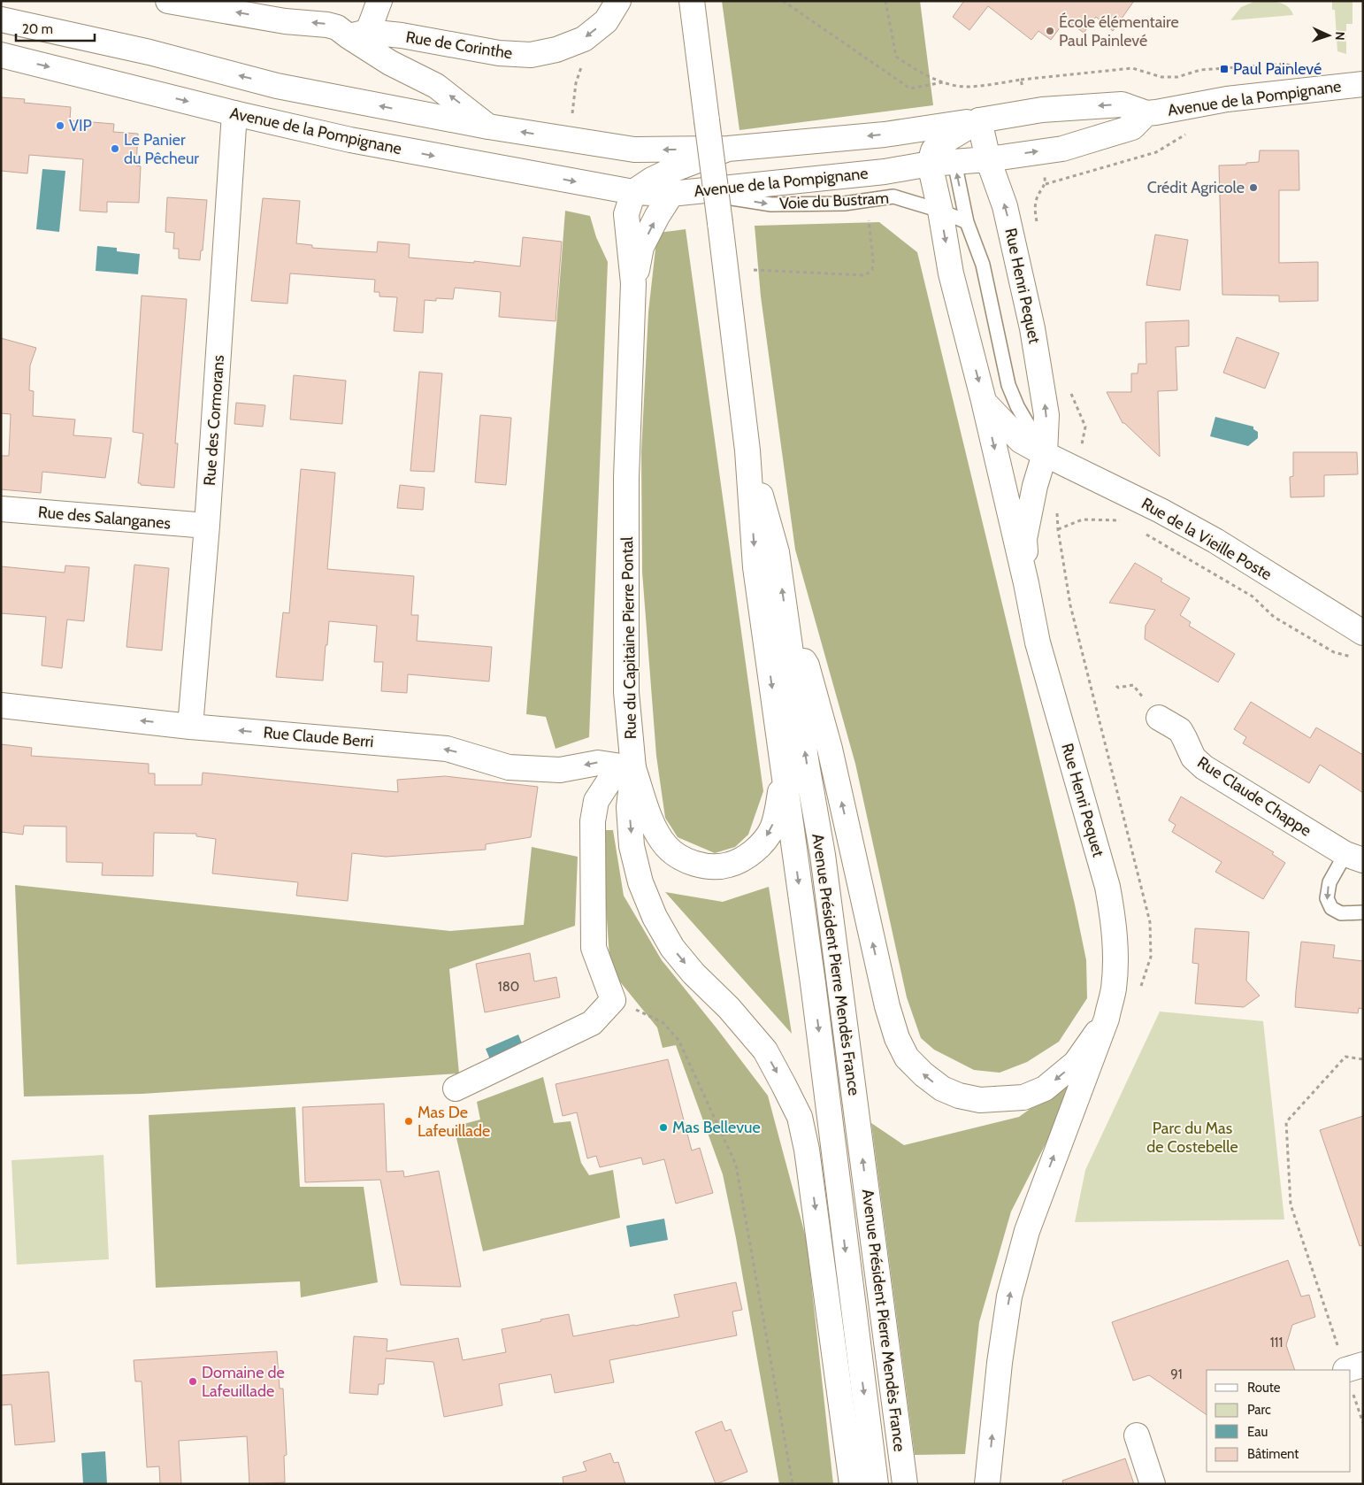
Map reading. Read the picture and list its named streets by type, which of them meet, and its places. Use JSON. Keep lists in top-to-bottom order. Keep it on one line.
{"streets":{"main road":["Rue de Corinthe","Avenue de la Pompignane","Rue Henri Pequet","Rue des Cormorans","Rue des Salanganes","Rue de la Vieille Poste","Rue du Capitaine Pierre Pontal","Rue Claude Berri","Rue Claude Chappe","Avenue Président Pierre Mendès France"],"lane":["Voie du Bustram"]},"crossings":[["Rue de Corinthe","Avenue de la Pompignane"],["Avenue de la Pompignane","Voie du Bustram"],["Avenue de la Pompignane","Rue Henri Pequet"],["Avenue de la Pompignane","Rue des Cormorans"],["Avenue de la Pompignane","Rue du Capitaine Pierre Pontal"],["Voie du Bustram","Rue Henri Pequet"],["Voie du Bustram","Rue du Capitaine Pierre Pontal"],["Rue Henri Pequet","Rue de la Vieille Poste"],["Rue des Cormorans","Rue des Salanganes"],["Rue des Cormorans","Rue Claude Berri"],["Rue du Capitaine Pierre Pontal","Rue Claude Berri"]],"one_way":["Rue de Corinthe","Voie du Bustram","Rue Claude Berri"],"parks":["Parc du Mas de Costebelle"],"places":{"other":["École élémentaire Paul Painlevé","VIP","Le Panier du Pêcheur","Crédit Agricole","Mas De Lafeuillade","Mas Bellevue","Domaine de Lafeuillade"],"transit":["Paul Painlevé"]},"house_numbers":["180","111","91"],"legend":["Route","Parc","Eau","Bâtiment"],"scale_bar":"20 m","north":"right"}
